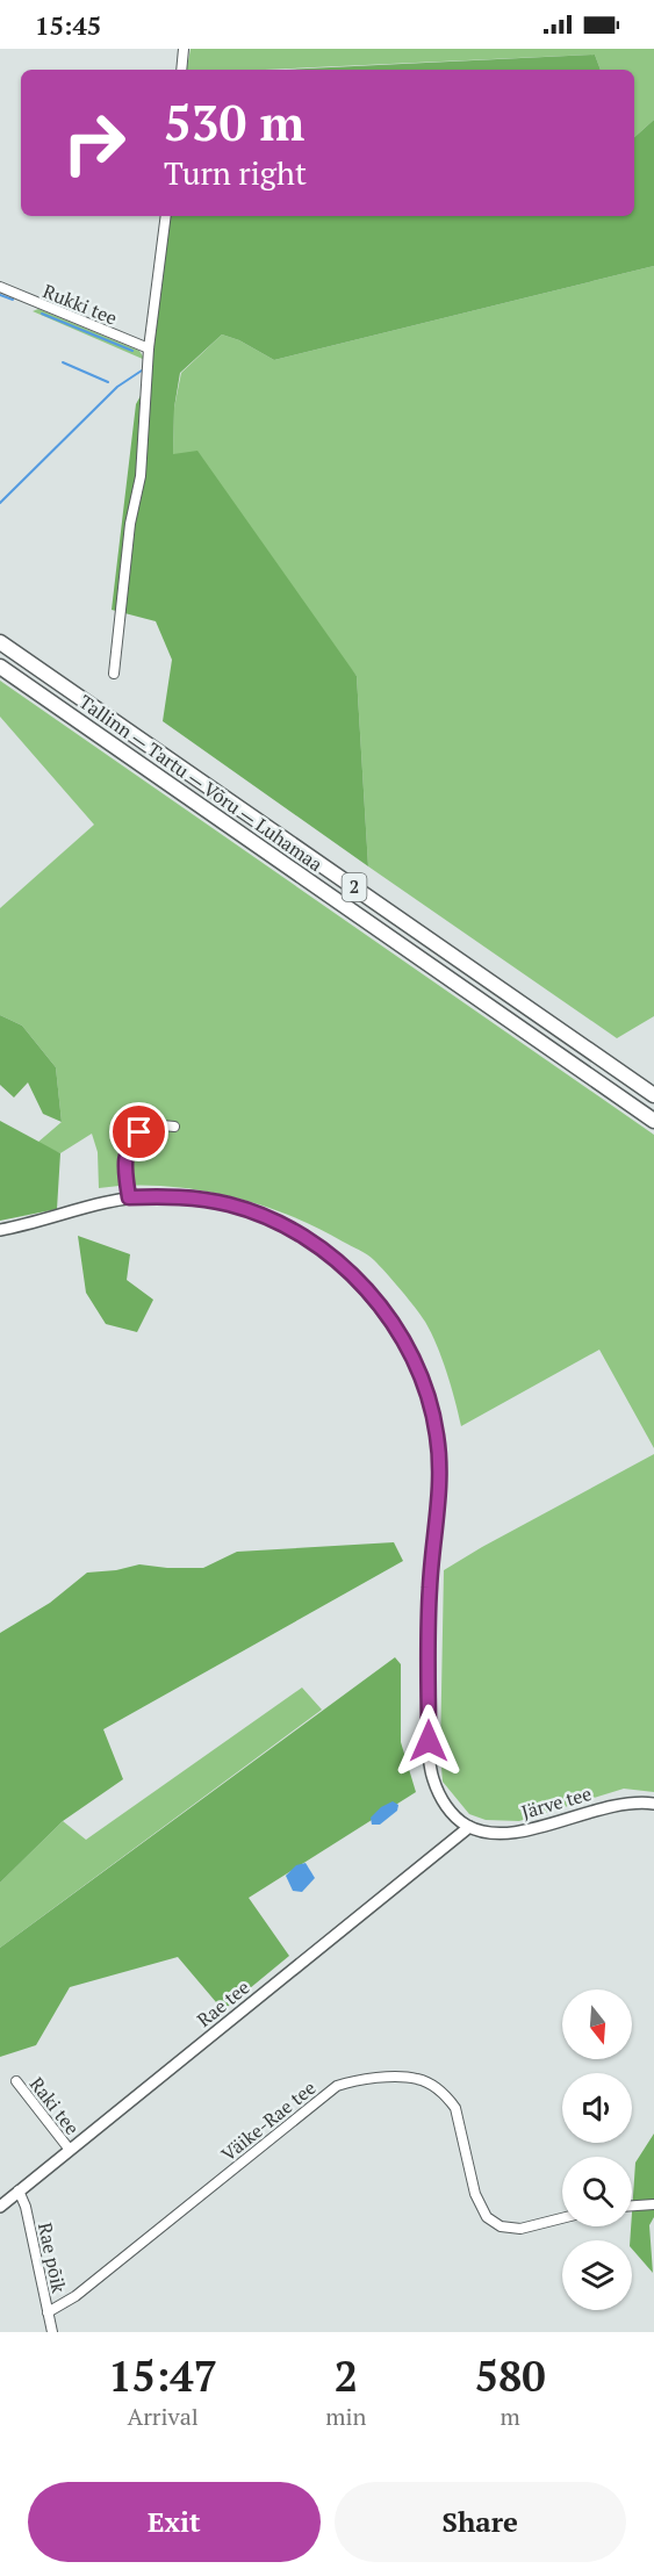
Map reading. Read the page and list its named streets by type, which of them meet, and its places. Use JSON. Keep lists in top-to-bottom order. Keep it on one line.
{"streets":{"highway":["Tallinn — Tartu — Võru — Luhamaa","2"],"street":["Rukki tee","Järve tee","Rae tee","Raki tee","Väike-Rae tee","Rae põik"]},"crossings":[["Järve tee","Rae tee"],["Rae tee","Raki tee"],["Rae tee","Rae põik"],["Väike-Rae tee","Rae põik"]],"north":"bottom","page":{"status":"15:45","turn":["530 m","Turn right"],"eta":["15:47","Arrival","2","min","580","m"],"buttons":["Exit","Share"]}}
